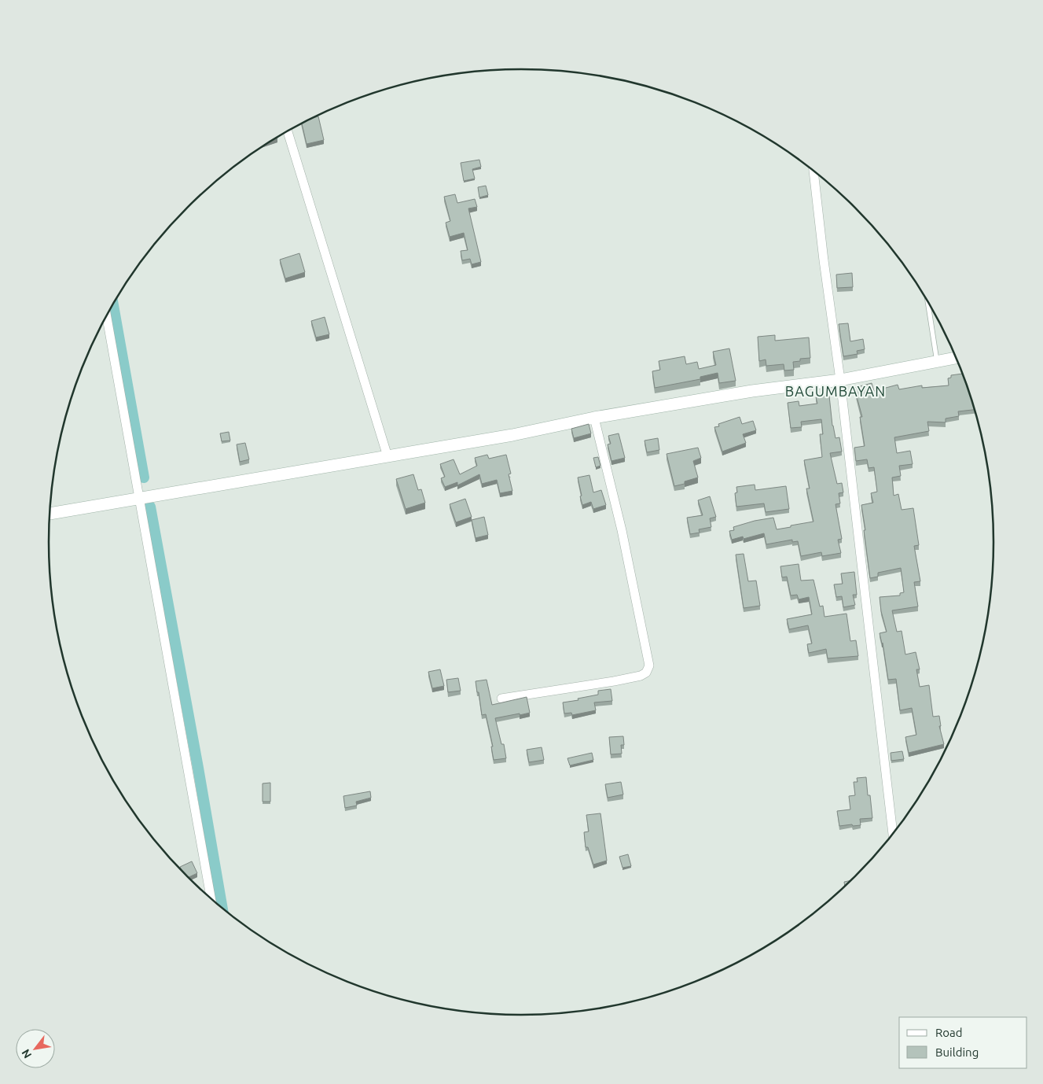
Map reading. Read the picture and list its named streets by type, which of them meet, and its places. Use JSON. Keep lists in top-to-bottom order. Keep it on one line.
{"districts":["BAGUMBAYAN"],"legend":["Road","Building"],"north":"bottom left"}
